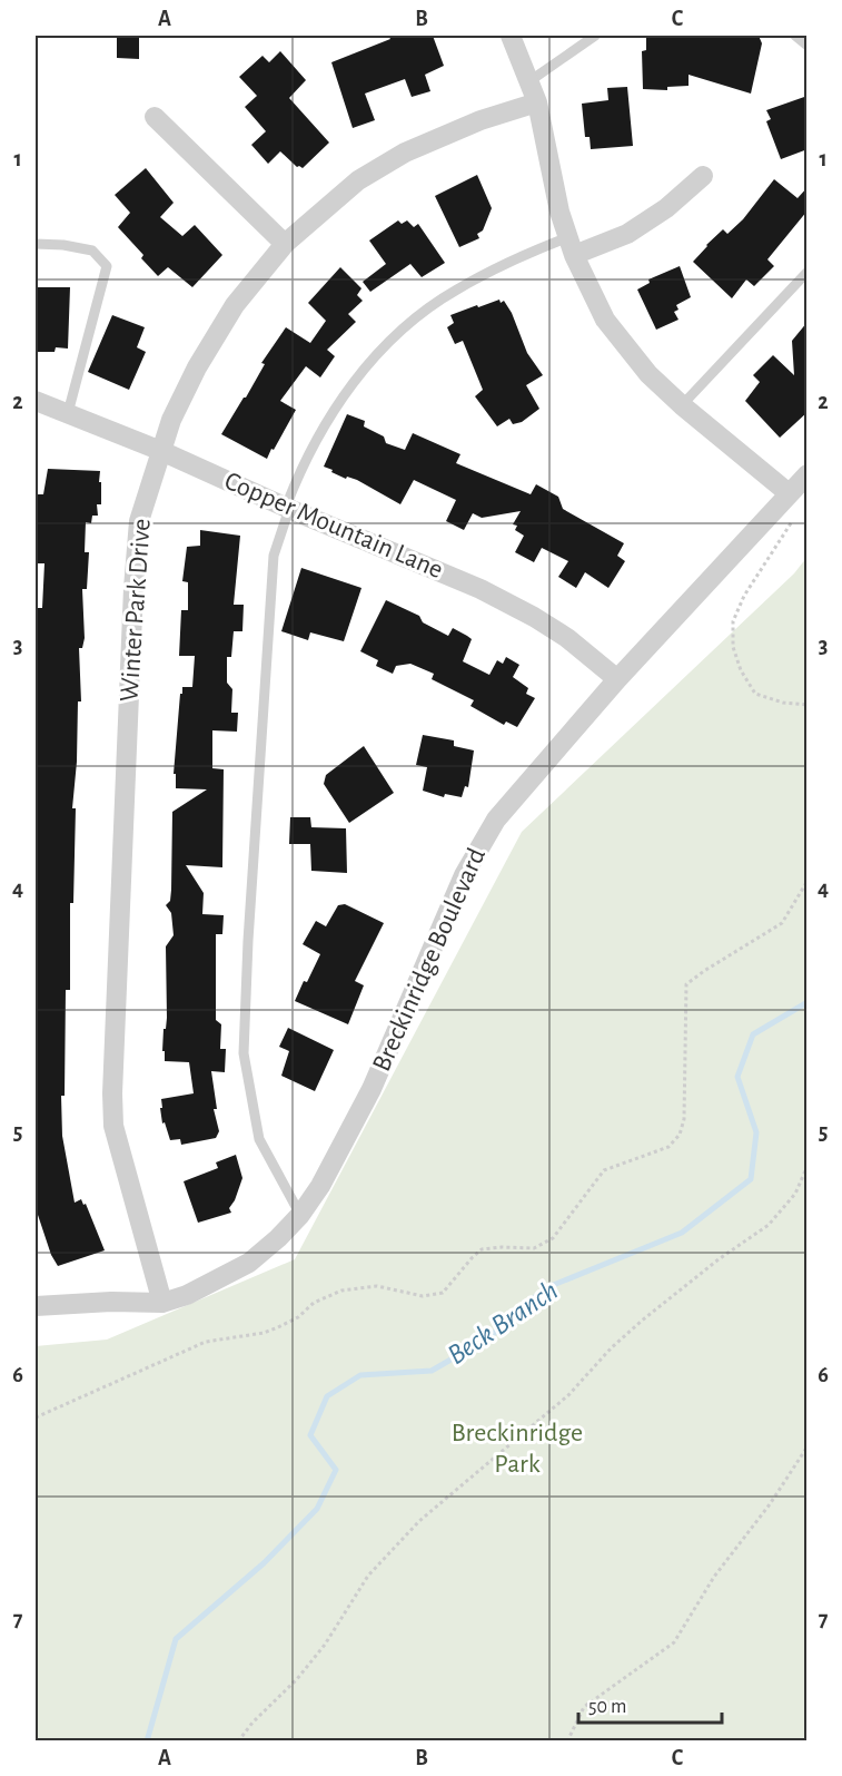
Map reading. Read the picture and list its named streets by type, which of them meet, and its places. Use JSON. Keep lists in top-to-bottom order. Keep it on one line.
{"streets":{"street":["Copper Mountain Lane","Winter Park Drive","Breckinridge Boulevard"]},"crossings":[["Copper Mountain Lane","Winter Park Drive"],["Copper Mountain Lane","Breckinridge Boulevard"],["Winter Park Drive","Breckinridge Boulevard"]],"water":["Beck Branch"],"parks":["Breckinridge Park"],"scale_bar":"50 m","grid":{"columns":["A","B","C"],"rows":["1","2","3","4","5","6","7"]}}
